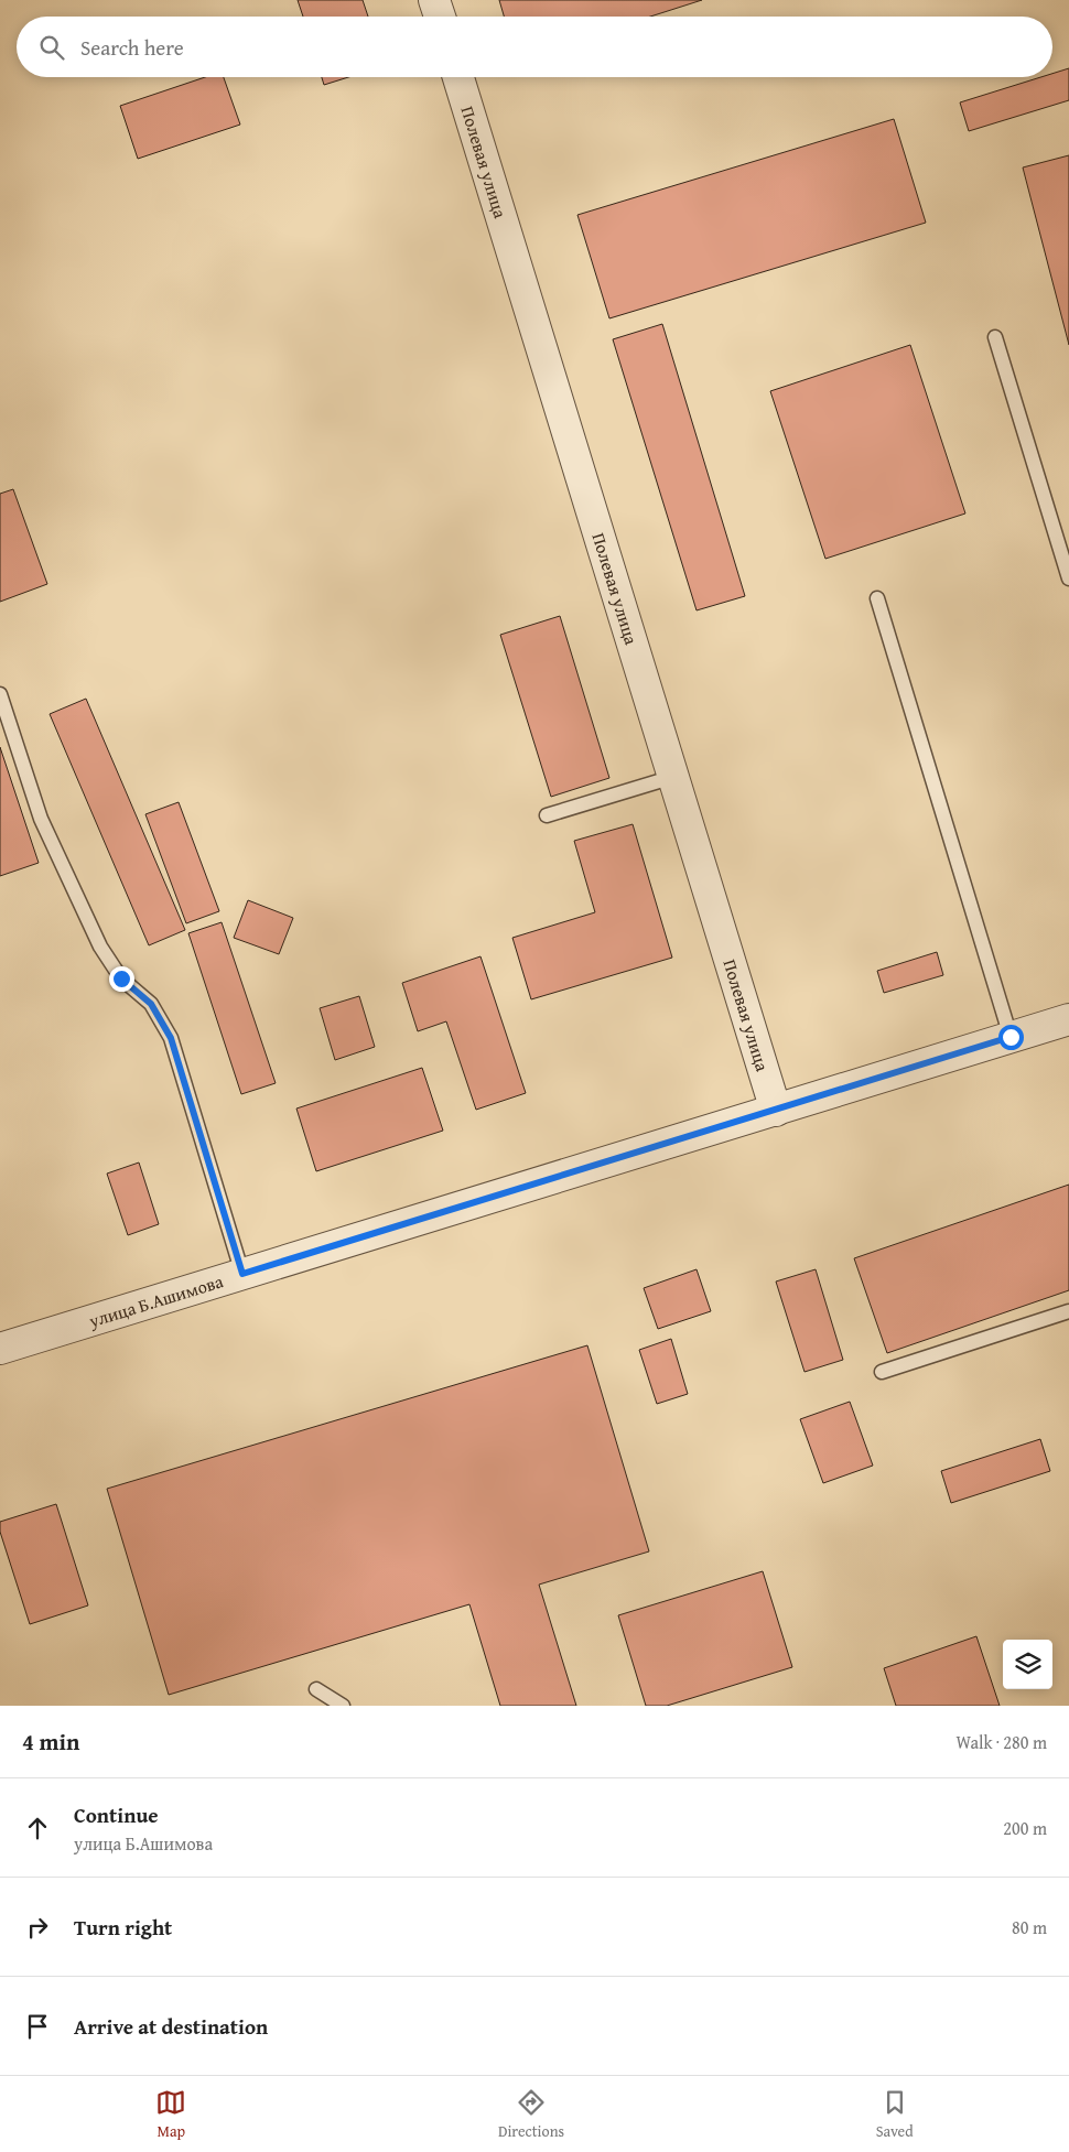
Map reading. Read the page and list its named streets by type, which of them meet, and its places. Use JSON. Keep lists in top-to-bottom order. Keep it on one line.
{"streets":{"street":["Полевая улица","улица Б.Ашимова"]},"crossings":[["Полевая улица","улица Б.Ашимова"]],"page":{"search":"Search here","heading":["4 min","Walk · 280 m"],"list":[["Continue","улица Б.Ашимова","200 m"],["Turn right","80 m"],"Arrive at destination"],"nav":["Map","Directions","Saved"]}}
